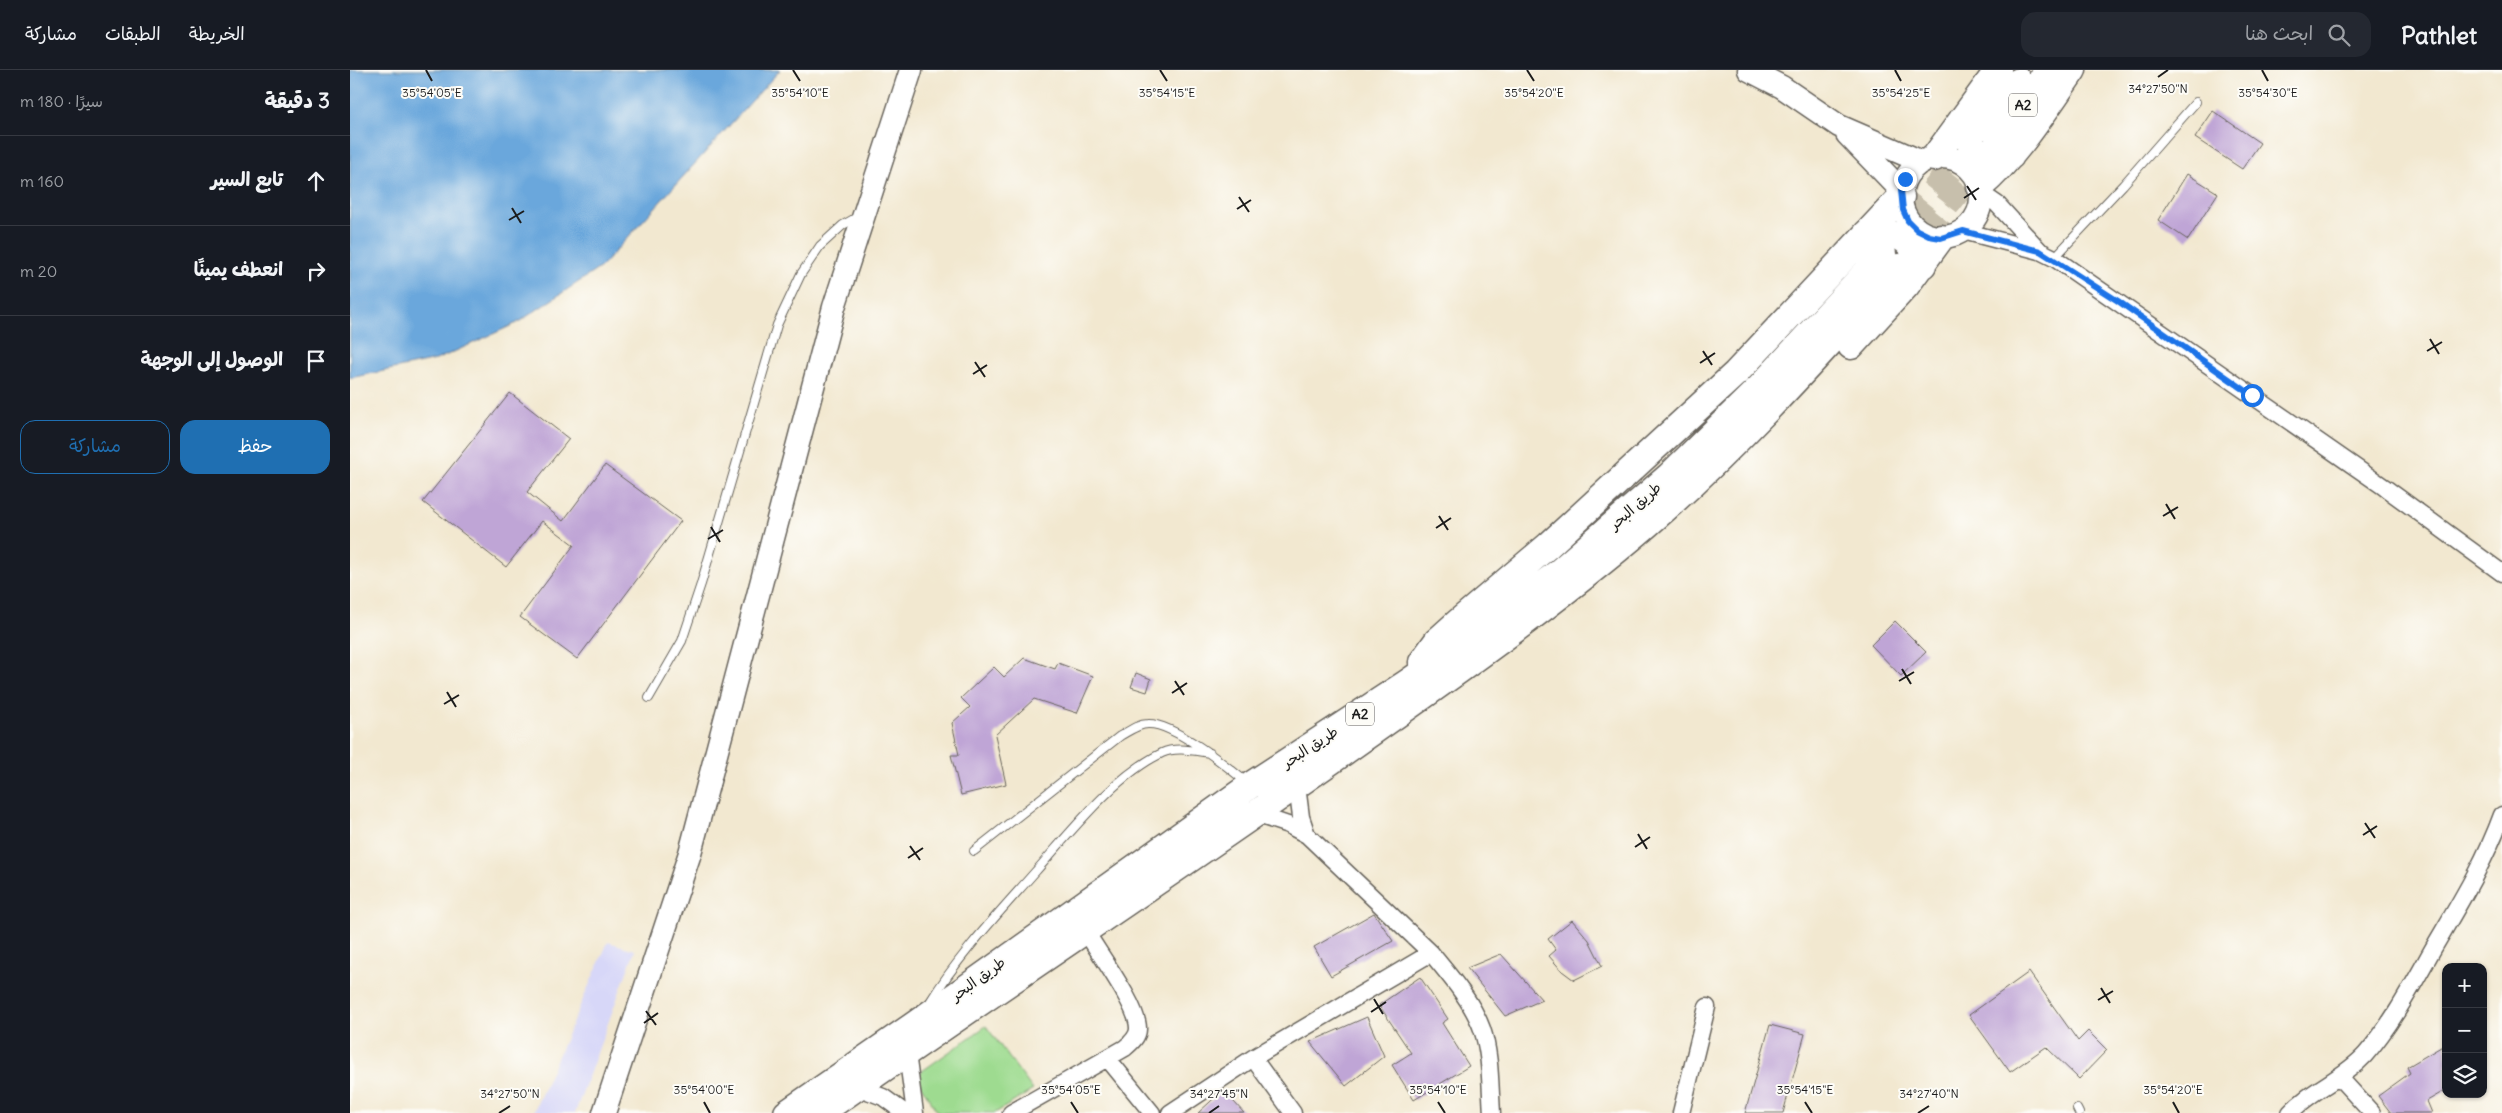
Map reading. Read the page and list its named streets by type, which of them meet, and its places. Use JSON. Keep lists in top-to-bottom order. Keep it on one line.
{"streets":{"highway":["A2","طريق البحر"]},"page":{"header":"Pathlet","search":"ابحث هنا","nav":["الخريطة","الطبقات","مشاركة"],"heading":["3 دقيقة","سيرًا · 180 m"],"list":[["تابع السير","160 m"],["انعطف يمينًا","20 m"],"الوصول إلى الوجهة"],"buttons":["حفظ","مشاركة"],"map_buttons":["+","−"]},"coordinates":["34°27'50\"N","35°54'15\"E","35°54'20\"E","35°54'30\"E","35°54'05\"E","35°54'10\"E","35°54'25\"E","35°54'00\"E","34°27'45\"N","34°27'40\"N"]}
